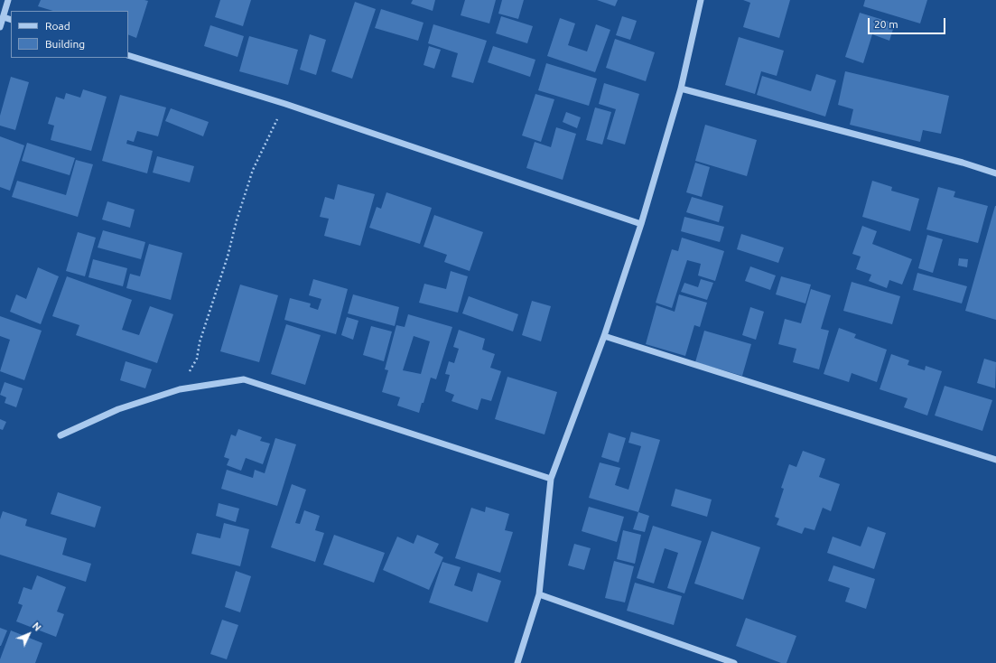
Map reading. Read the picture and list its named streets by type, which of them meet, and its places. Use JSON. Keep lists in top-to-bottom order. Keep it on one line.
{"legend":["Road","Building"],"scale_bar":"20 m","north":"top right"}
